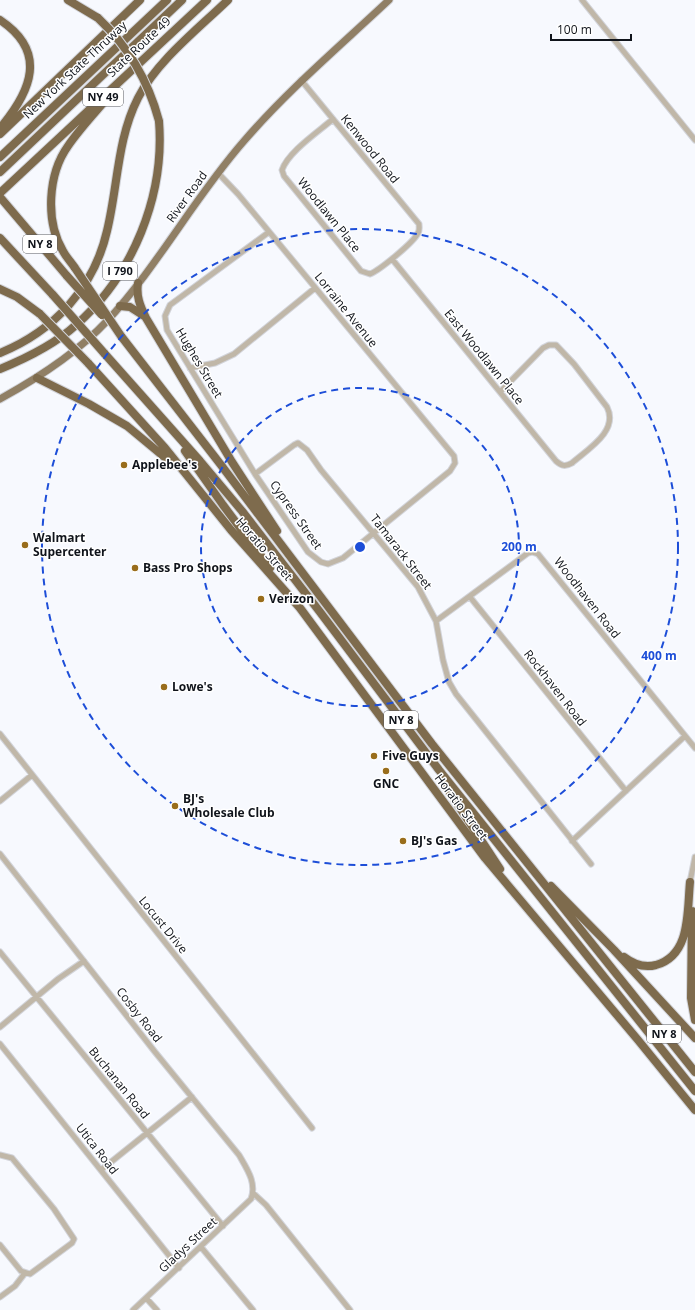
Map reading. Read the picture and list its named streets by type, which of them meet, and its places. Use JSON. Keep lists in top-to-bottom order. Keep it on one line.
{"streets":{"highway":["State Route 49","New York State Thruway","NY 49","NY 8","I 790","Horatio Street"],"main road":["River Road"],"street":["Kenwood Road","Woodlawn Place","Lorraine Avenue","East Woodlawn Place","Hughes Street","Cypress Street","Tamarack Street","Woodhaven Road","Rockhaven Road","Locust Drive","Cosby Road","Buchanan Road","Utica Road","Gladys Street"]},"crossings":[["Kenwood Road","River Road"],["Kenwood Road","Woodlawn Place"],["River Road","Lorraine Avenue"],["Woodlawn Place","East Woodlawn Place"],["Lorraine Avenue","Hughes Street"],["Lorraine Avenue","Cypress Street"],["Hughes Street","Cypress Street"],["Hughes Street","Tamarack Street"],["Cypress Street","Tamarack Street"],["Woodhaven Road","Rockhaven Road"],["Cosby Road","Gladys Street"],["Buchanan Road","Gladys Street"],["Utica Road","Gladys Street"]],"places":["Applebee's","Walmart Supercenter","Bass Pro Shops","Verizon","Lowe's","Five Guys","GNC","BJ's Wholesale Club","BJ's Gas"],"scale_bar":"100 m","rings":["200 m","400 m"]}
